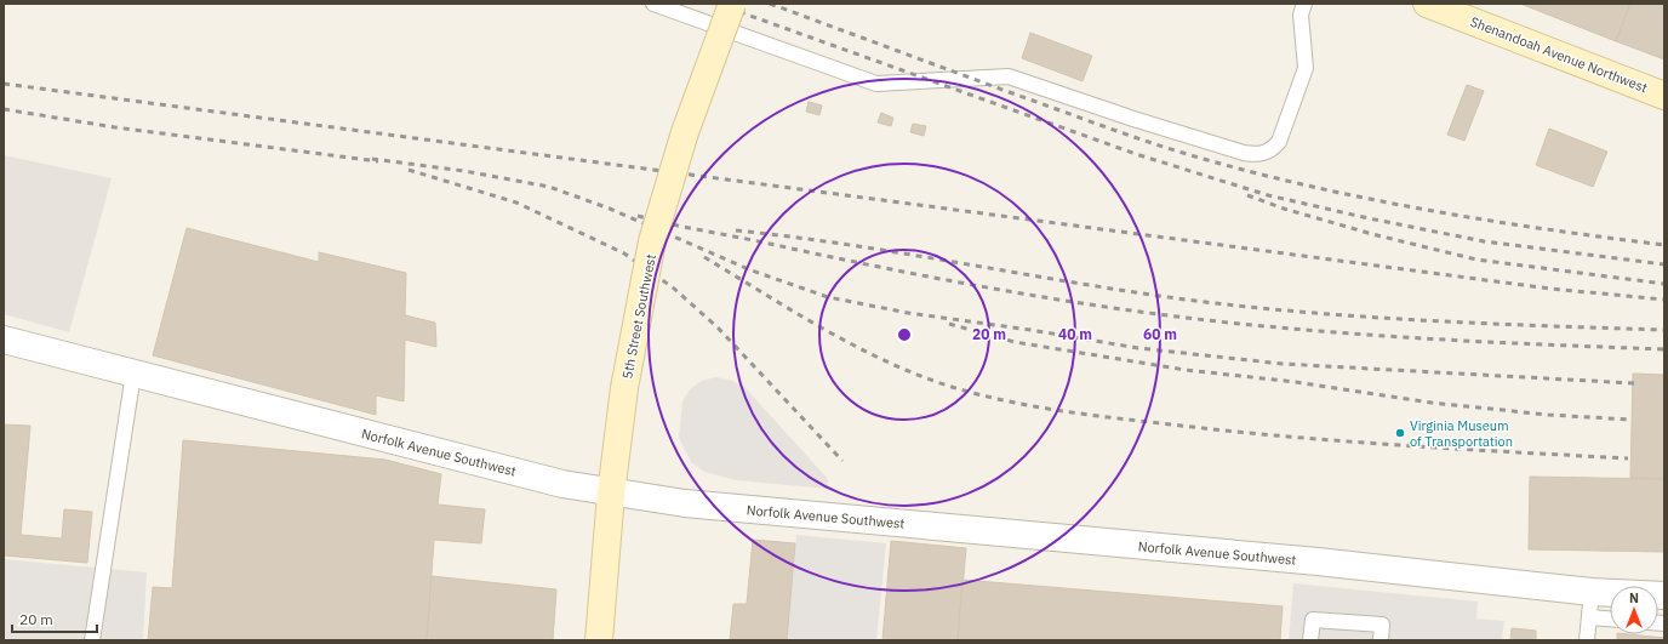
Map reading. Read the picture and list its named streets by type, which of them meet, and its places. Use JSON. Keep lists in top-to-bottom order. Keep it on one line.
{"streets":{"street":["Shenandoah Avenue Northwest","5th Street Southwest","Norfolk Avenue Southwest"]},"crossings":[["5th Street Southwest","Norfolk Avenue Southwest"]],"places":["Virginia Museum of Transportation"],"scale_bar":"20 m","north":"top","rings":["20 m","40 m","60 m"]}
